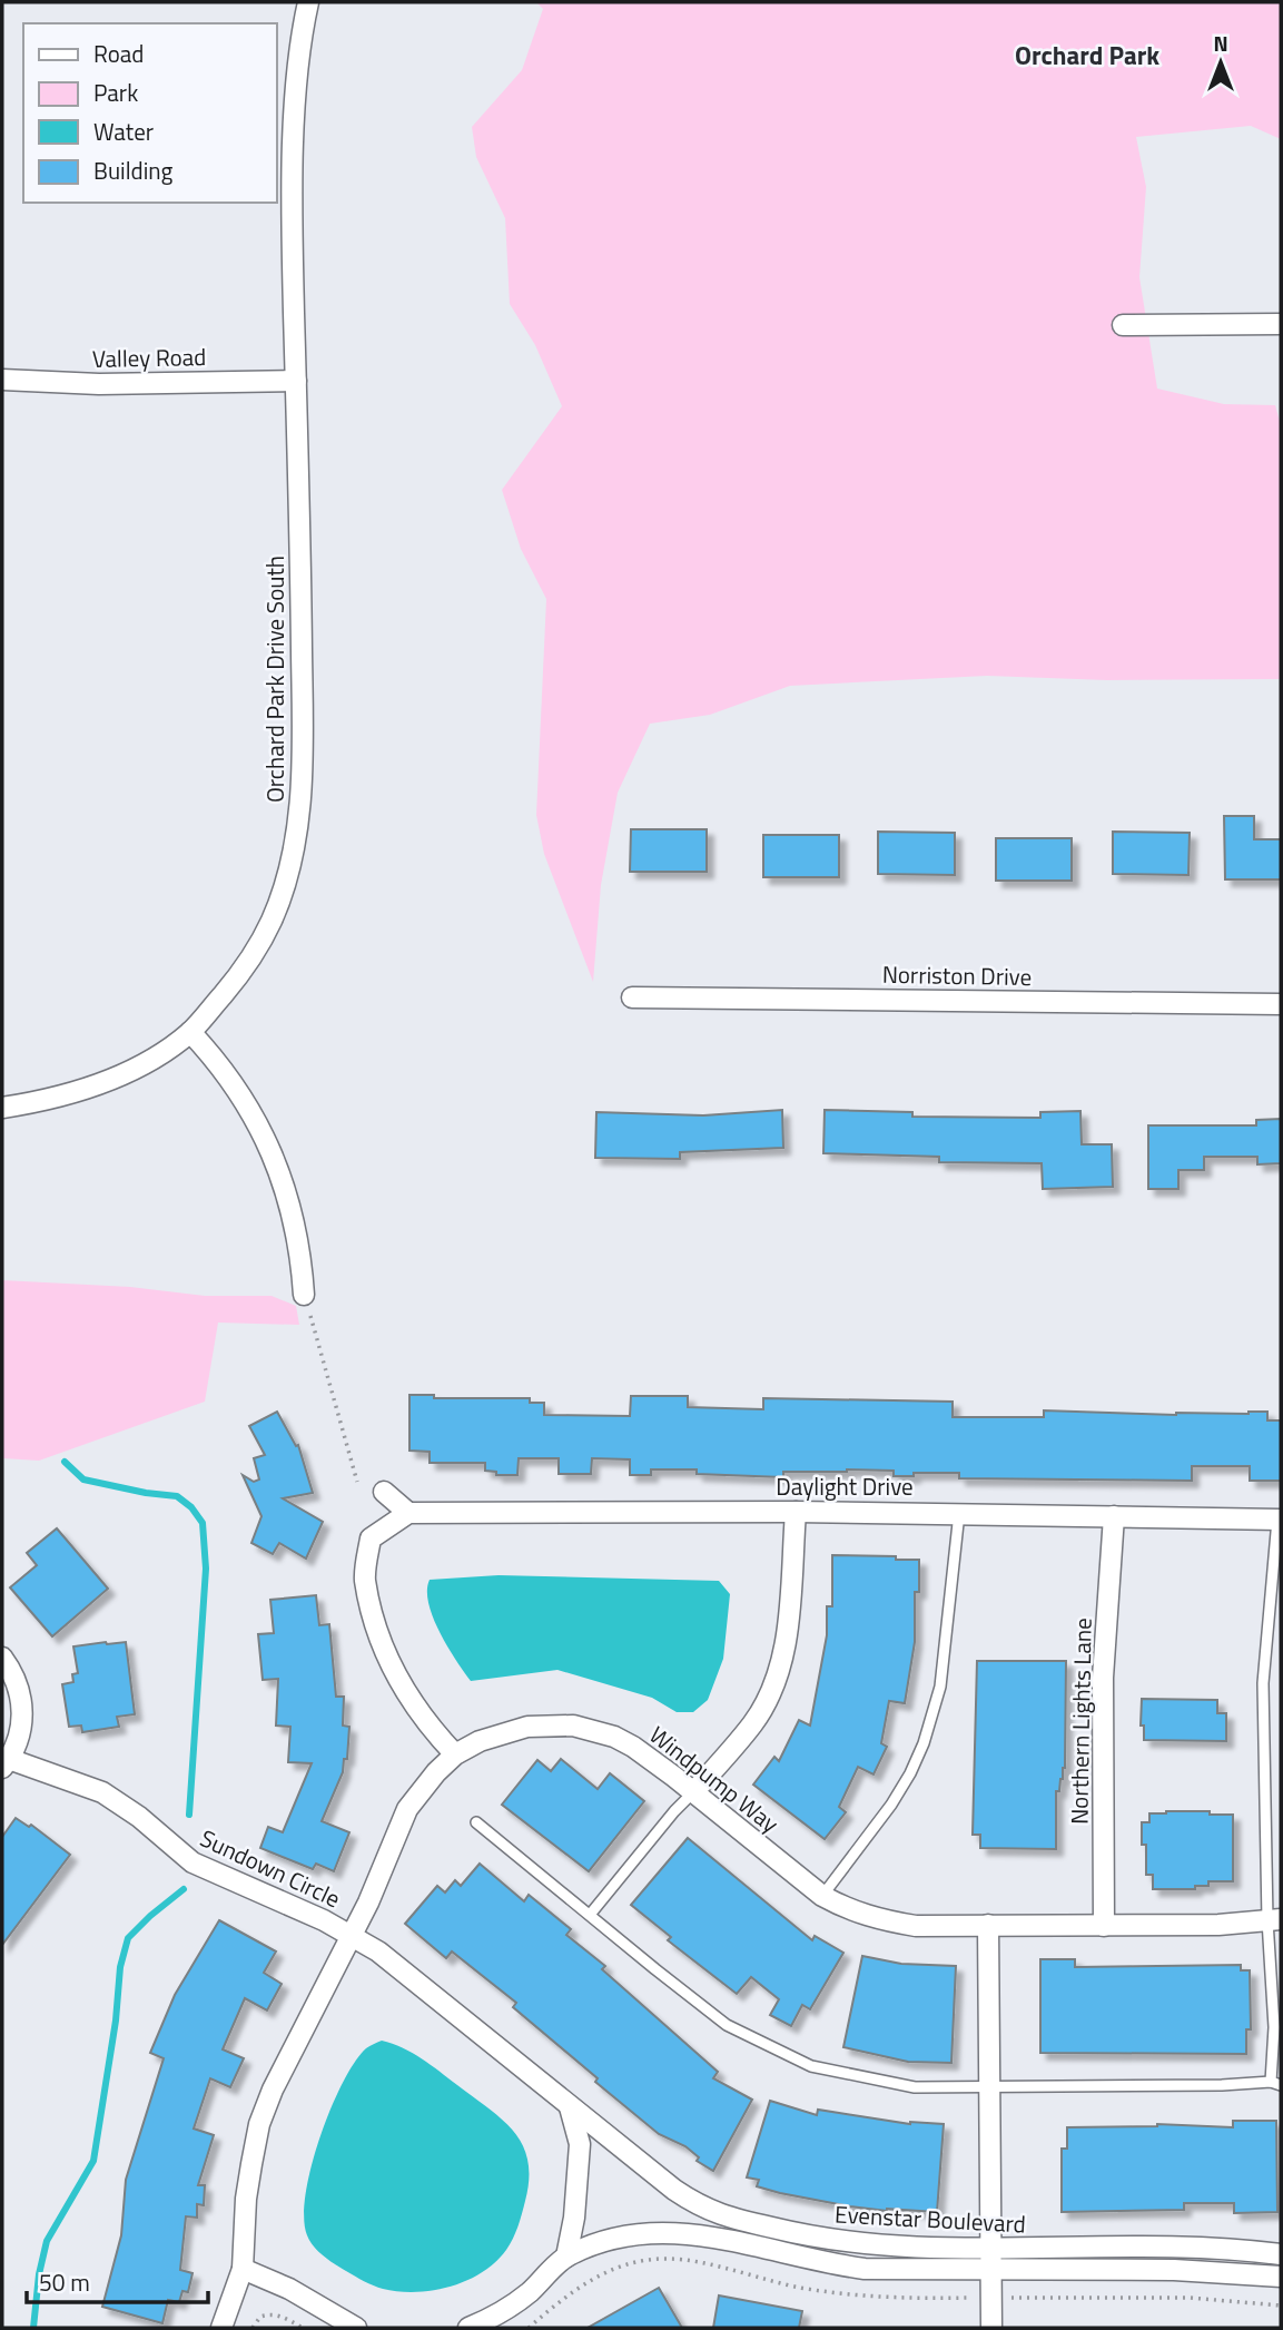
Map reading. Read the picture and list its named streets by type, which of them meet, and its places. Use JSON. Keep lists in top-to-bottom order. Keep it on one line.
{"streets":{"street":["Valley Road","Orchard Park Drive South","Norriston Drive","Daylight Drive","Northern Lights Lane","Windpump Way","Sundown Circle","Evenstar Boulevard"]},"crossings":[["Valley Road","Orchard Park Drive South"],["Daylight Drive","Northern Lights Lane"],["Northern Lights Lane","Windpump Way"],["Windpump Way","Sundown Circle"],["Windpump Way","Evenstar Boulevard"],["Sundown Circle","Evenstar Boulevard"]],"districts":["Orchard Park"],"legend":["Road","Park","Water","Building"],"scale_bar":"50 m","north":"top"}
